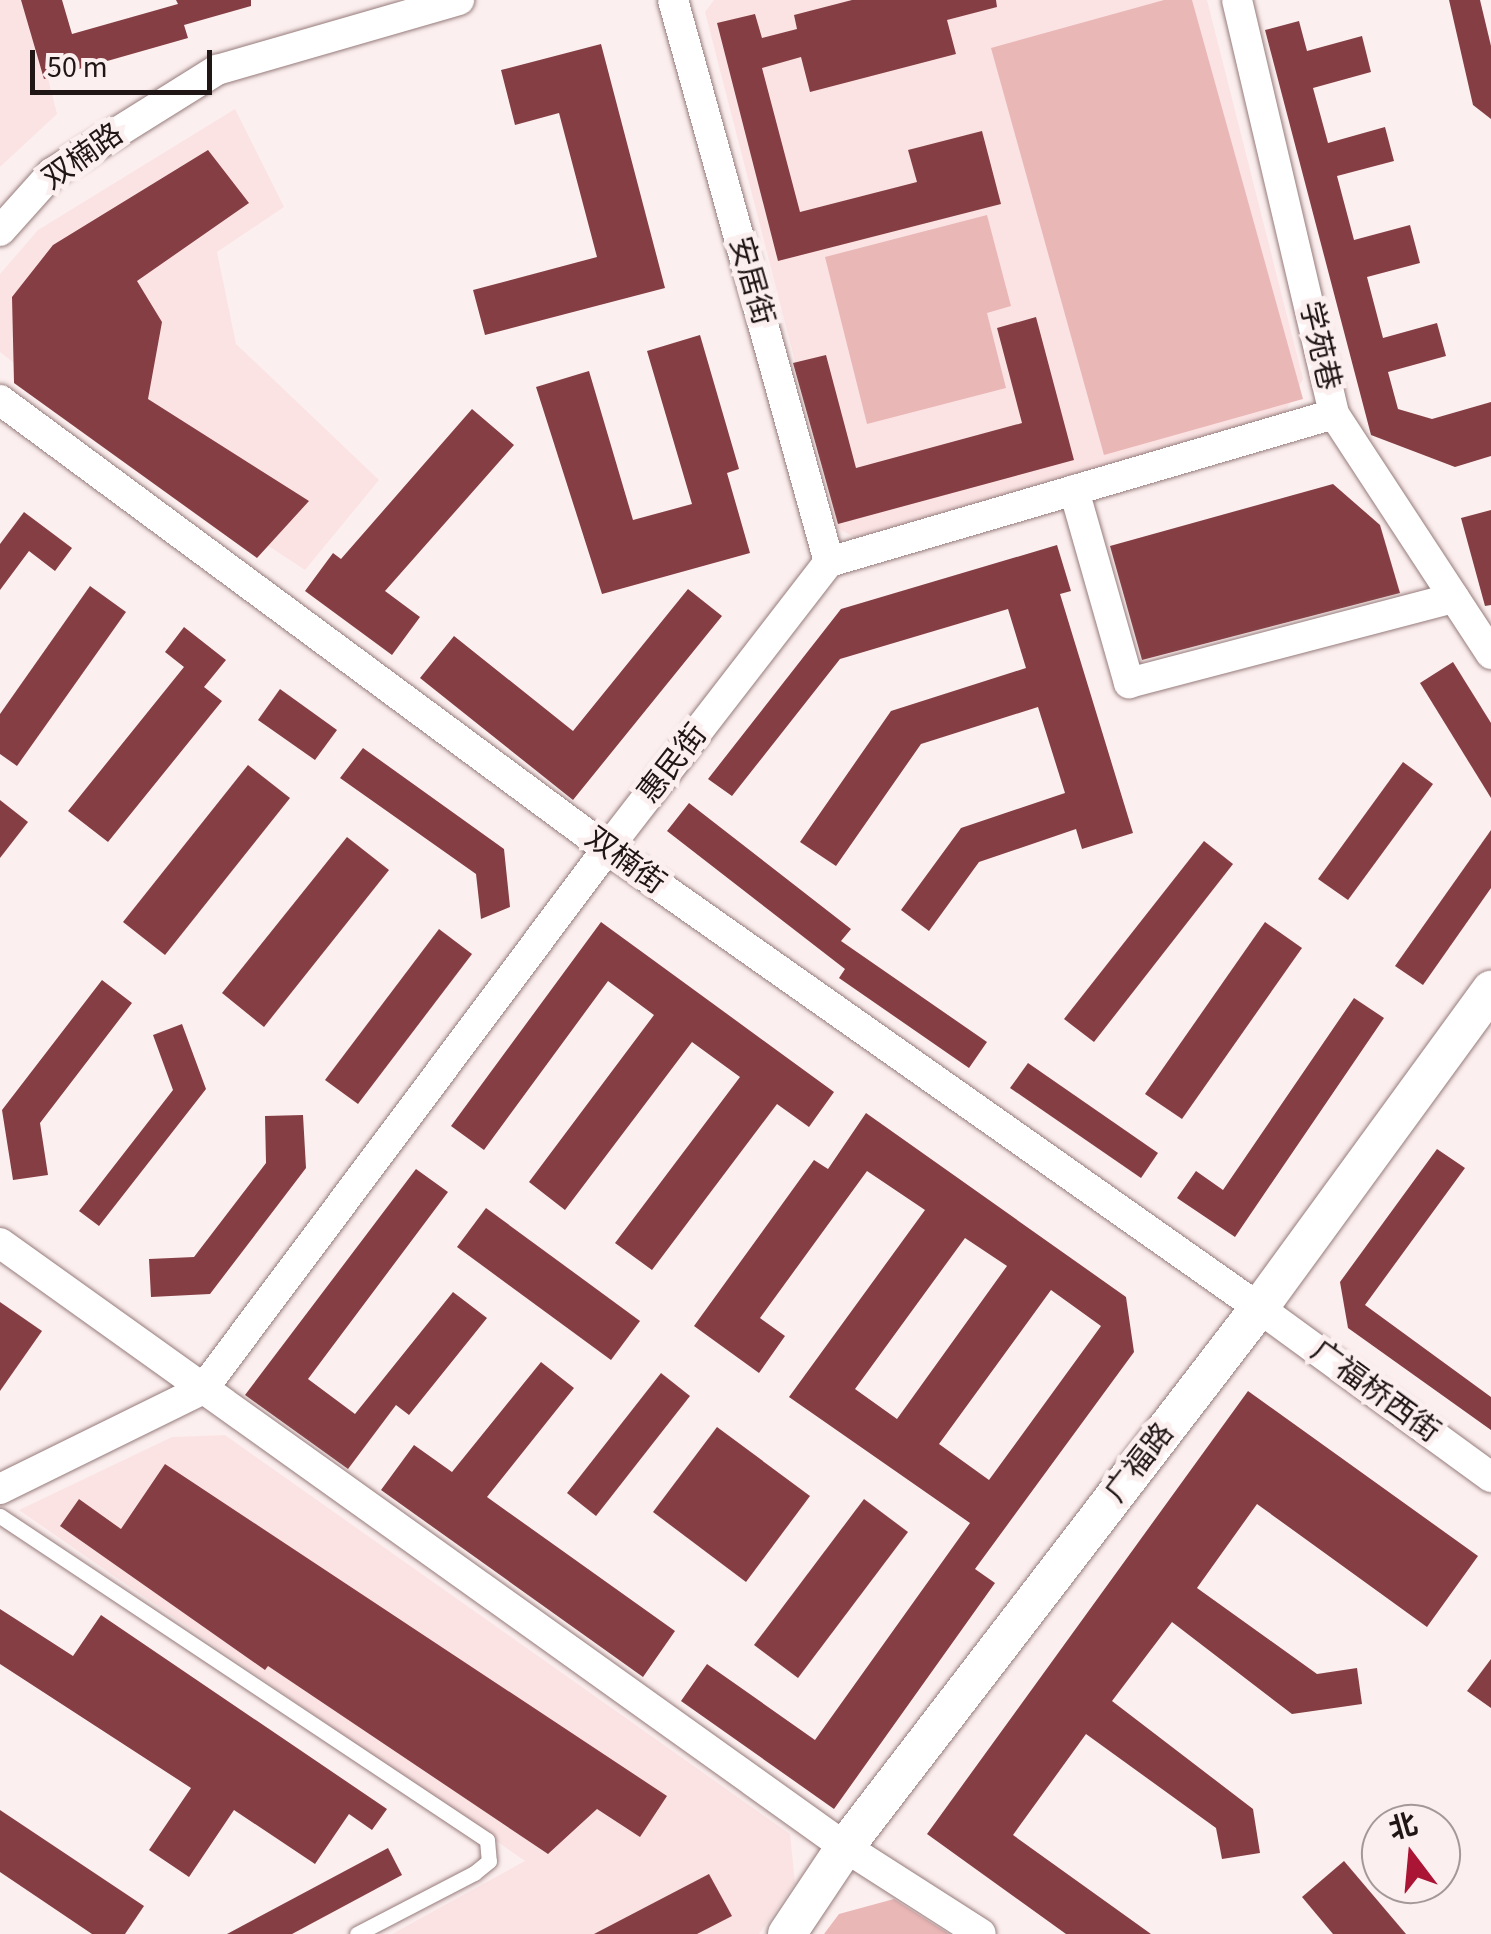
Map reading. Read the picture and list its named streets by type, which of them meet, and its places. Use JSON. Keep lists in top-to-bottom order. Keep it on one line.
{"streets":{"street":["双楠路","安居街","学苑巷","惠民街","双楠街","广福桥西街","广福路"]},"crossings":[["安居街","惠民街"],["惠民街","双楠街"],["双楠街","广福桥西街"],["双楠街","广福路"],["广福桥西街","广福路"]],"scale_bar":"50 m","north":"top"}
